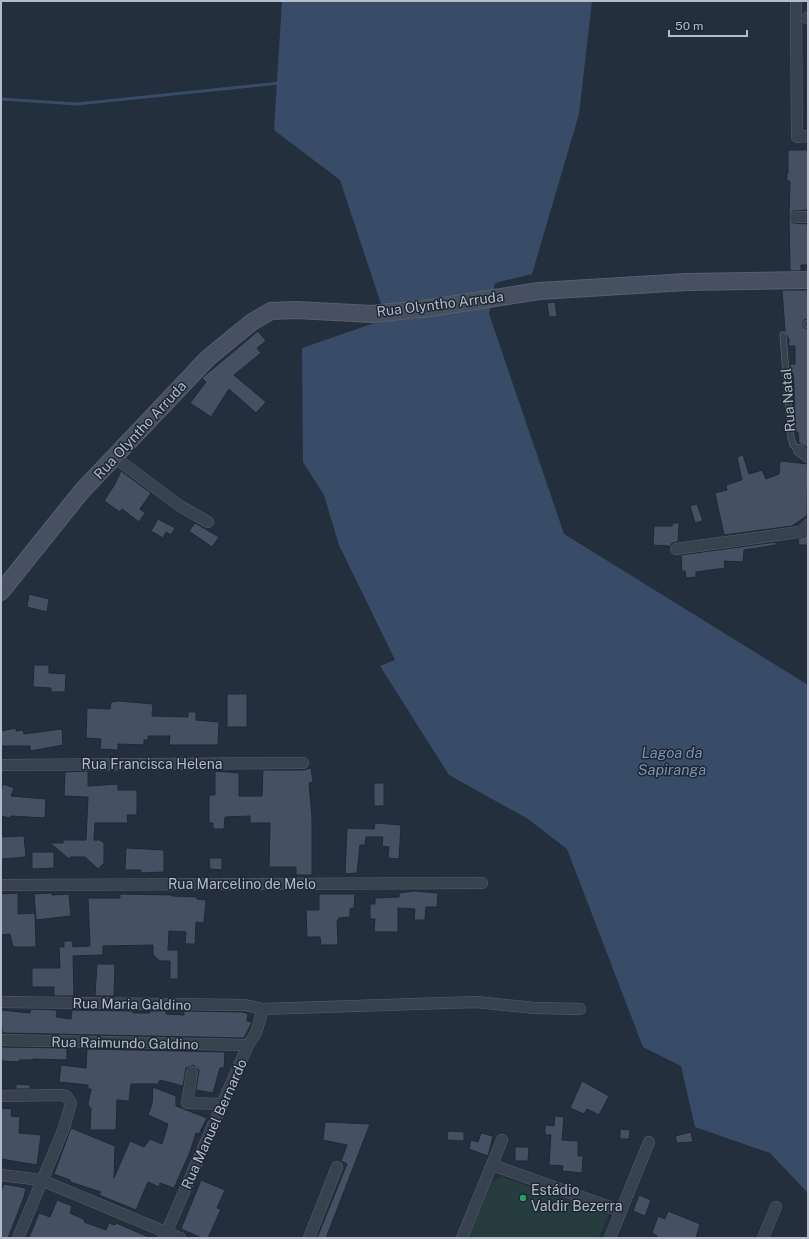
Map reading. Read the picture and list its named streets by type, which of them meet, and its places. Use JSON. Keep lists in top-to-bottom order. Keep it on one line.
{"streets":{"street":["Rua Olyntho Arruda","Rua Natal","Rua Francisca Helena","Rua Marcelino de Melo","Rua Maria Galdino","Rua Raimundo Galdino","Rua Manuel Bernardo"]},"crossings":[["Rua Maria Galdino","Rua Manuel Bernardo"],["Rua Raimundo Galdino","Rua Manuel Bernardo"]],"water":["Lagoa da Sapiranga"],"places":["Estádio Valdir Bezerra"],"scale_bar":"50 m"}
